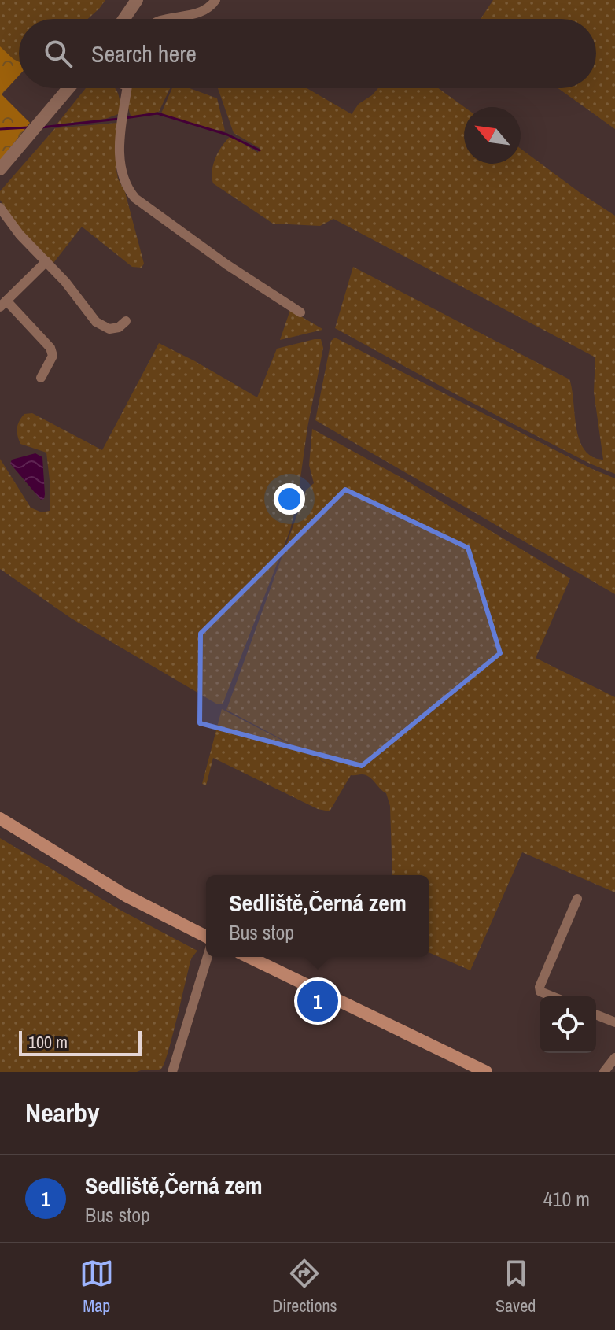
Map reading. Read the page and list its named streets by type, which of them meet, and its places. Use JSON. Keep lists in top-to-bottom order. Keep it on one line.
{"scale_bar":"100 m","north":"top left","page":{"search":"Search here","popup":["Sedliště,Černá zem","Bus stop"],"pins":"1","scale":"100 m","heading":"Nearby","list":[{"mark":"1","name":"Sedliště,Černá zem","note":"Bus stop","value":"410 m"}],"nav":["Map","Directions","Saved"]}}
